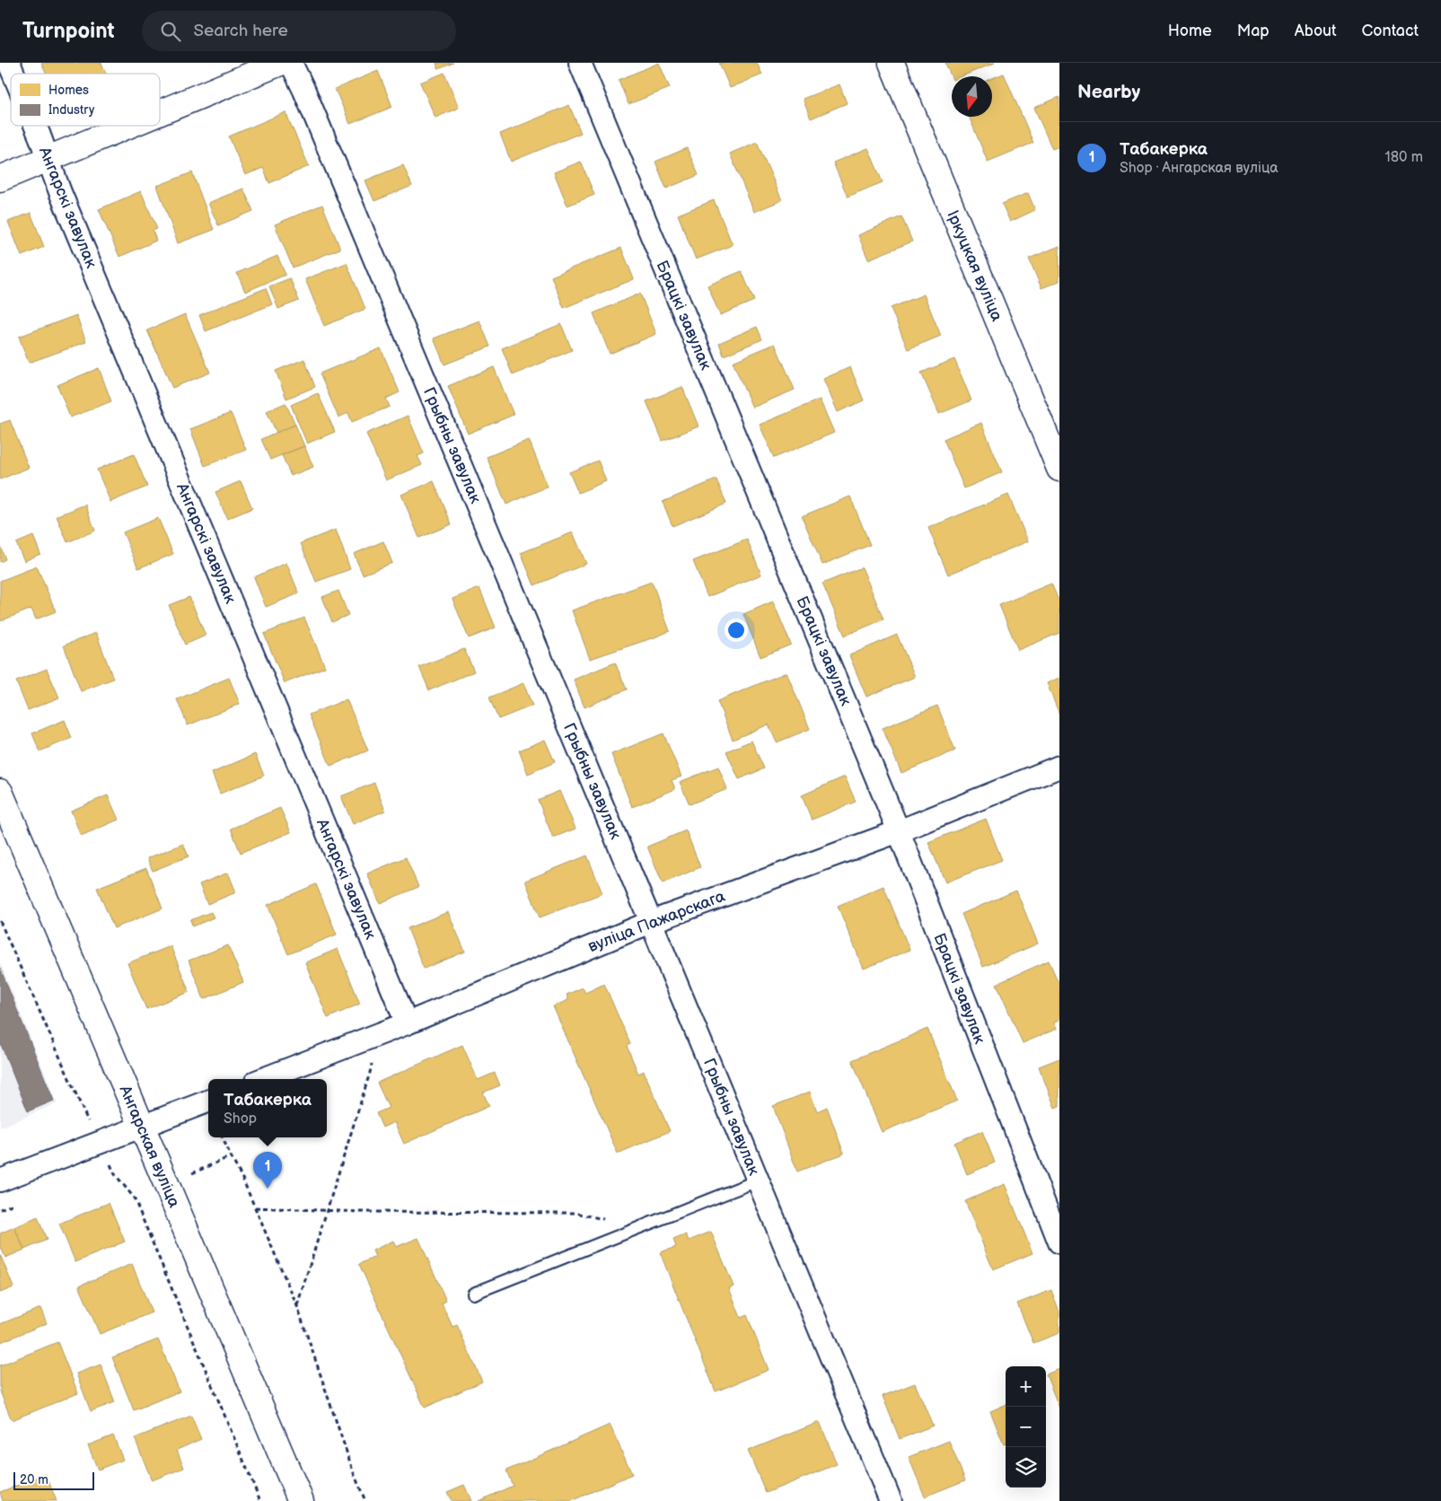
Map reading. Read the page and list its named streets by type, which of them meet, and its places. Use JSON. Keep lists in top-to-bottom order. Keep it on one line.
{"streets":{"street":["Ангарскі завулак","Іркуцкая вуліца","Брацкі завулак","Грыбны завулак","вуліца Пажарскага","Ангарская вуліца"]},"crossings":[["Ангарскі завулак","вуліца Пажарскага"],["Брацкі завулак","вуліца Пажарскага"],["Грыбны завулак","вуліца Пажарскага"]],"legend":["Homes","Industry"],"scale_bar":"20 m","north":"bottom","page":{"header":"Turnpoint","search":"Search here","nav":["Home","Map","About","Contact"],"heading":"Nearby","list":[{"mark":"1","name":"Табакерка","note":"Shop · Ангарская вуліца","value":"180 m"}],"popup":["Табакерка","Shop"],"pins":"1","map_buttons":["+","−"],"scale":"20 m"}}
